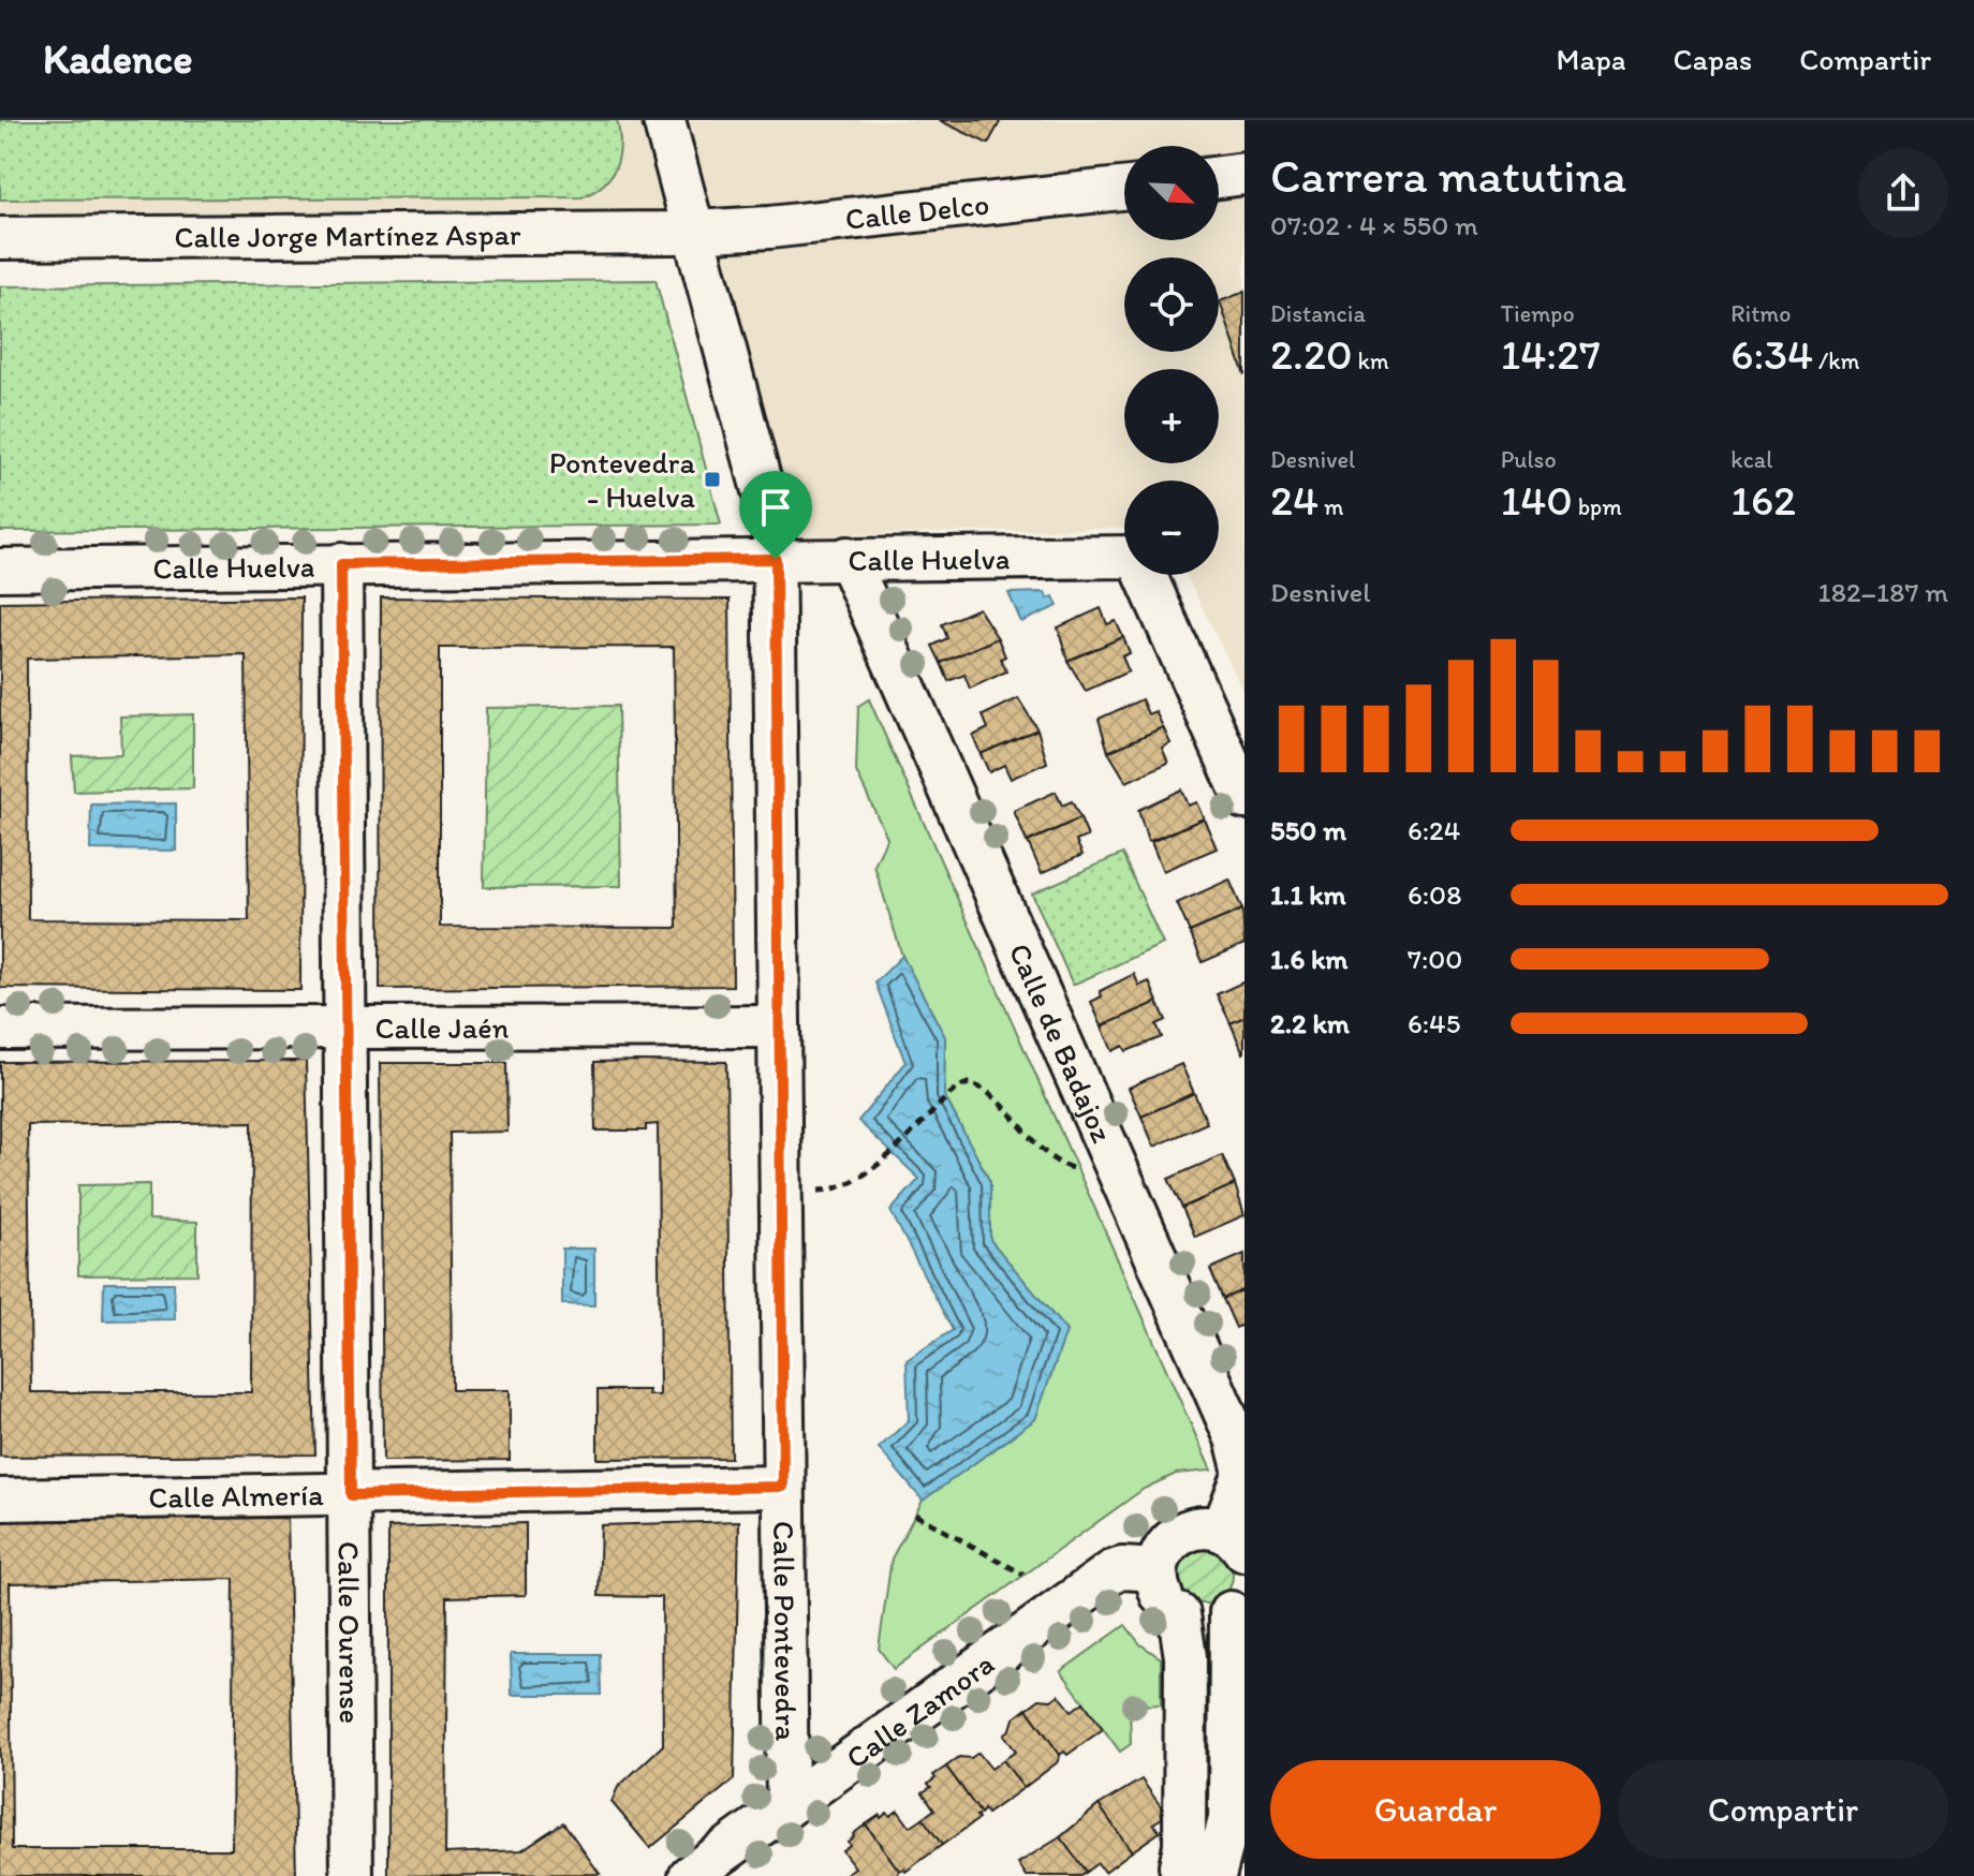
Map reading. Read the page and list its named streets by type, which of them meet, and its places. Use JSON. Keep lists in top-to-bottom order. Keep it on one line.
{"streets":{"street":["Calle Delco","Calle Jorge Martínez Aspar","Calle Huelva","Calle Jaén","Calle de Badajoz","Calle Almería","Calle Ourense","Calle Pontevedra","Calle Zamora"]},"crossings":[["Calle Delco","Calle Jorge Martínez Aspar"],["Calle Delco","Calle Pontevedra"],["Calle Jorge Martínez Aspar","Calle Pontevedra"],["Calle Huelva","Calle de Badajoz"],["Calle Huelva","Calle Ourense"],["Calle Huelva","Calle Pontevedra"],["Calle Jaén","Calle Ourense"],["Calle Jaén","Calle Pontevedra"],["Calle Almería","Calle Ourense"],["Calle Almería","Calle Pontevedra"],["Calle Pontevedra","Calle Zamora"]],"places":{"transit":["Pontevedra - Huelva"]},"north":"bottom right","page":{"header":"Kadence","nav":["Mapa","Capas","Compartir"],"heading":["Carrera matutina","07:02 · 4 × 550 m"],"map_buttons":["+","−"],"stats":[["Distancia","2.20 km"],["Tiempo","14:27"],["Ritmo","6:34 /km"],["Desnivel","24 m"],["Pulso","140 bpm"],["kcal","162"]],"chart":["Desnivel","182–187 m"],"list":[{"name":"550 m","note":"6:24"},{"name":"1.1 km","note":"6:08"},{"name":"1.6 km","note":"7:00"},{"name":"2.2 km","note":"6:45"}],"buttons":["Guardar","Compartir"]}}
